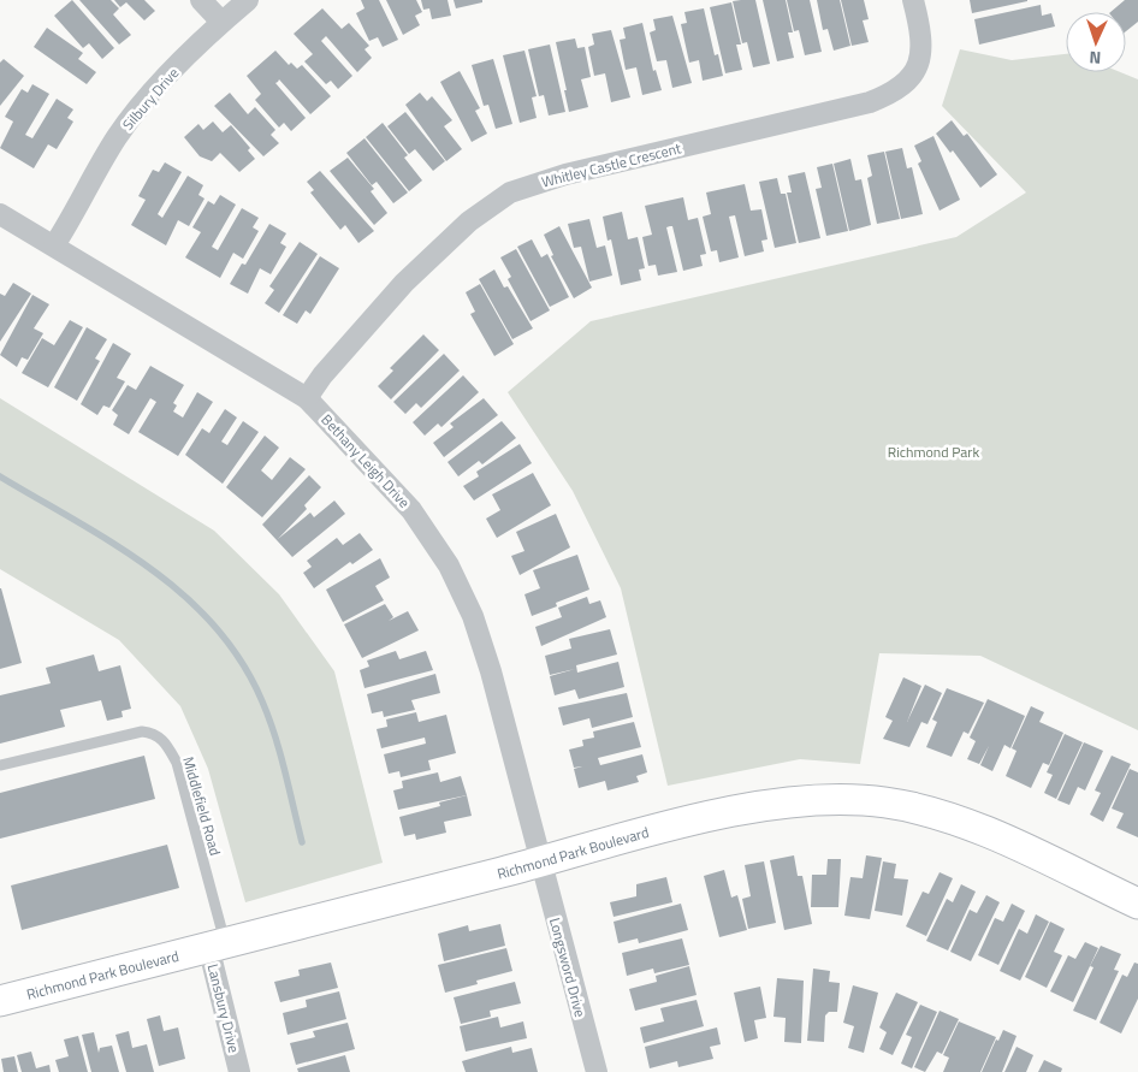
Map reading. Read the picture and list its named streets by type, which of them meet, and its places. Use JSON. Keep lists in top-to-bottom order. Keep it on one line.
{"streets":{"street":["Silbury Drive","Whitley Castle Crescent","Bethany Leigh Drive","Richmond Park Boulevard","Longsword Drive","Lansbury Drive"],"lane":["Middlefield Road"]},"crossings":[["Silbury Drive","Bethany Leigh Drive"],["Whitley Castle Crescent","Bethany Leigh Drive"],["Bethany Leigh Drive","Richmond Park Boulevard"],["Bethany Leigh Drive","Longsword Drive"],["Middlefield Road","Richmond Park Boulevard"],["Middlefield Road","Lansbury Drive"],["Richmond Park Boulevard","Longsword Drive"],["Richmond Park Boulevard","Lansbury Drive"]],"parks":["Richmond Park"],"north":"bottom"}
